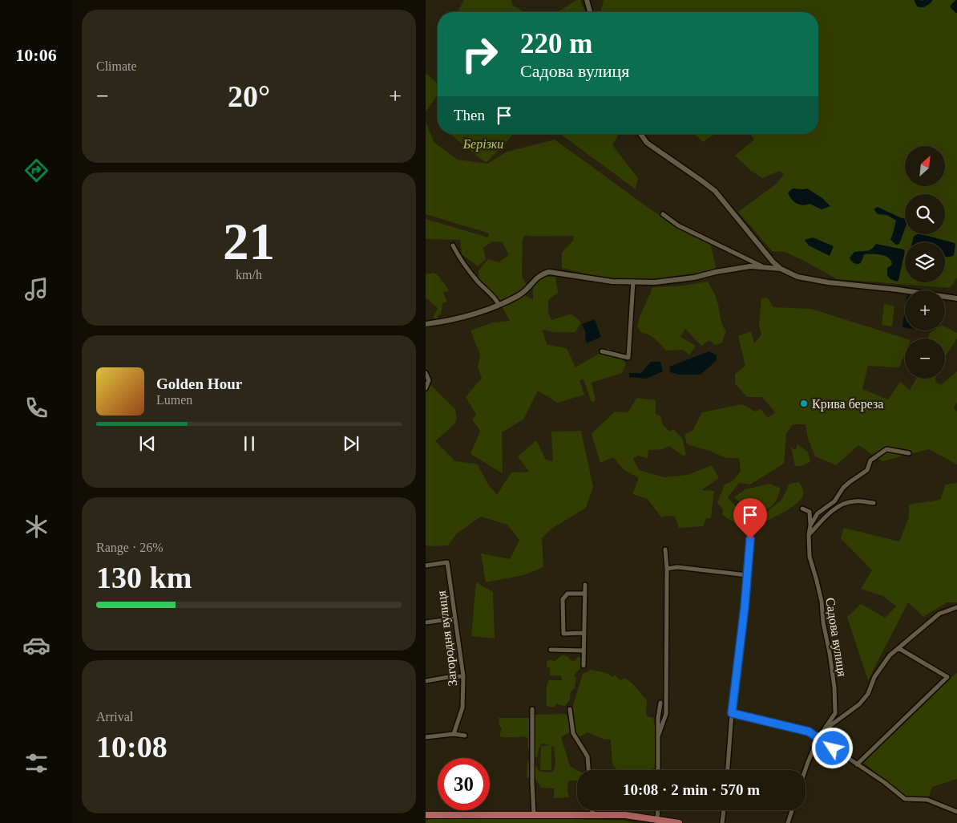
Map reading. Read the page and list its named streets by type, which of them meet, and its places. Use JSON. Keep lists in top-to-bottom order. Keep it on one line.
{"streets":{"street":["Садова вулиця","Загородня вулиця"]},"parks":["Берізки"],"places":["Крива береза"],"north":"top right","page":{"tabs":"10:06","tile":["Climate",["21","km/h"],["Range · 26%","130 km"],["Arrival","10:08"]],"turn":["220 m","Садова вулиця"],"heat":["−","20°","+"],"then":"Then","map_buttons":["+","−"],"song":["Golden Hour","Lumen"],"limit":"30","trip":"10:08 · 2 min · 570 m"}}
